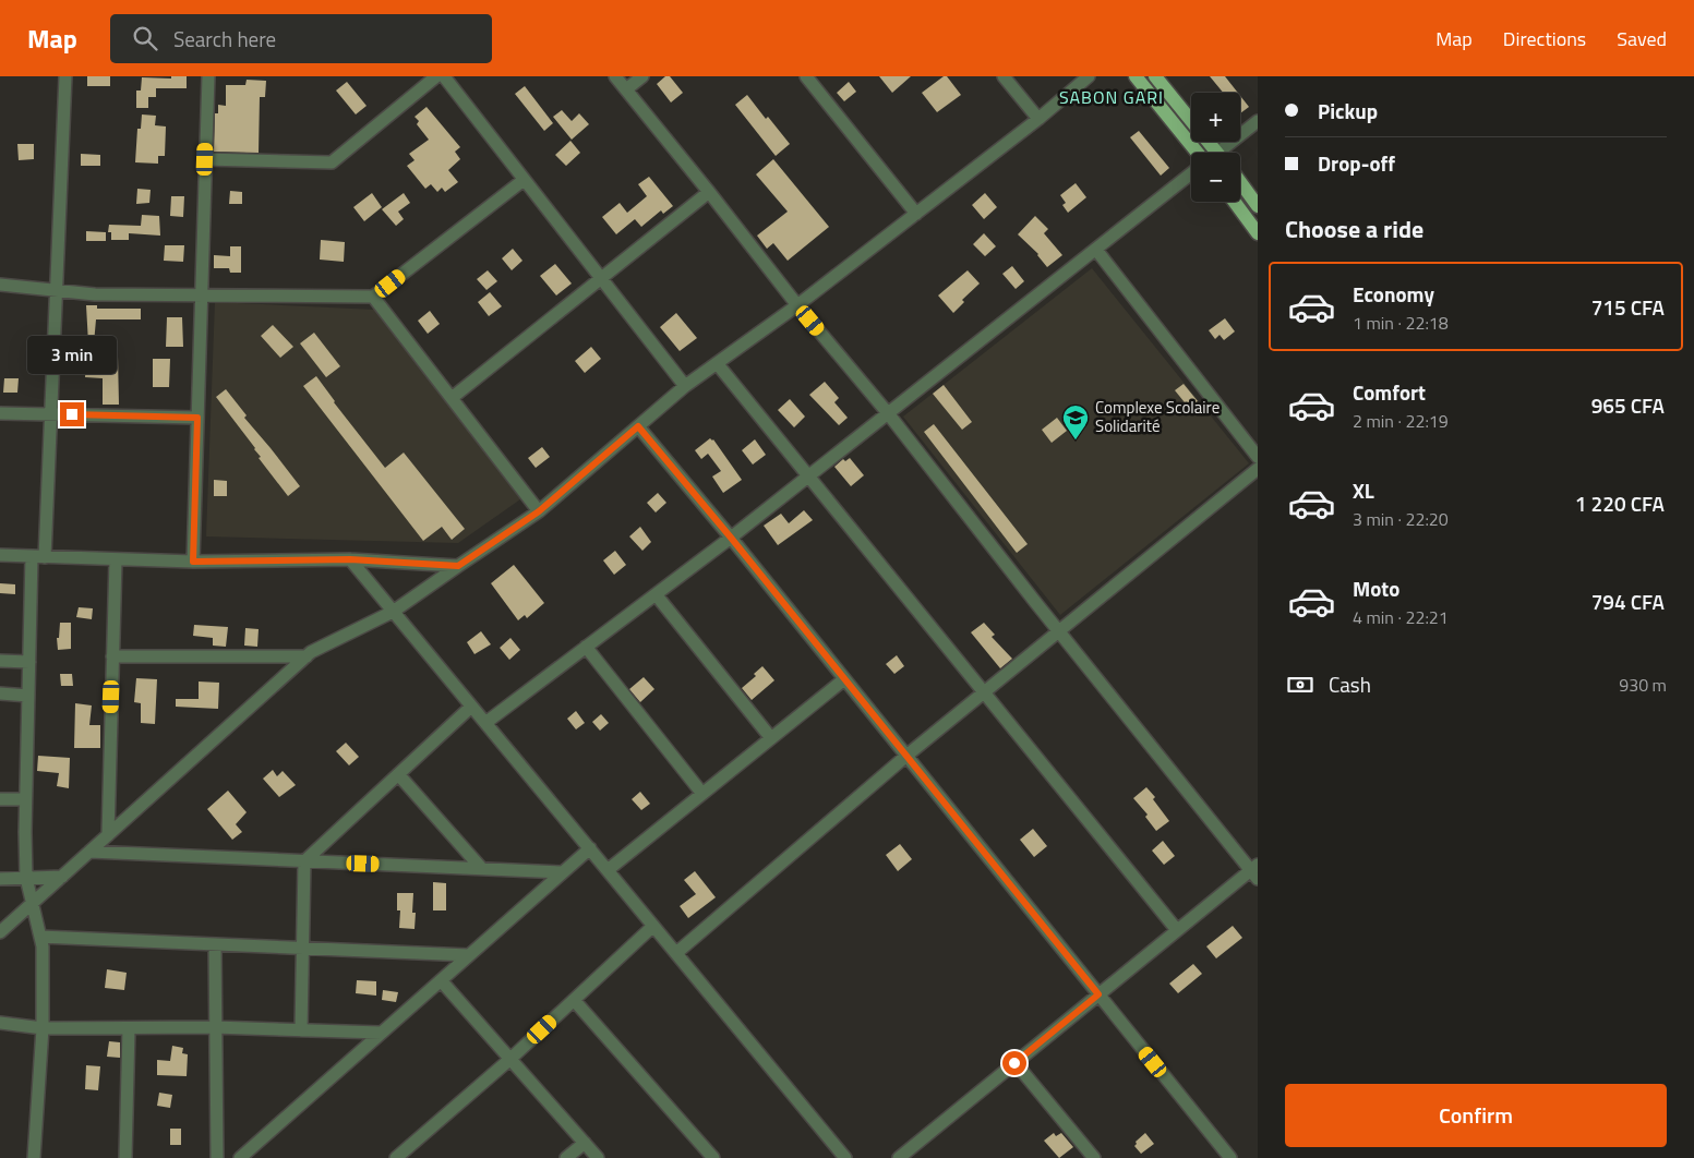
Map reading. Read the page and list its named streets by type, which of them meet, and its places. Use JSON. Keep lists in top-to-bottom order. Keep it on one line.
{"districts":["SABON GARI"],"places":{"school or university":["Complexe Scolaire Solidarité"]},"page":{"header":"Map","search":"Search here","nav":["Map","Directions","Saved"],"banner":["Pickup","Drop-off"],"map_buttons":["+","−"],"heading":"Choose a ride","list":[{"name":"Economy","note":"1 min · 22:18","value":"715 CFA"},{"name":"Comfort","note":"2 min · 22:19","value":"965 CFA"},{"name":"XL","note":"3 min · 22:20","value":"1 220 CFA"},{"name":"Moto","note":"4 min · 22:21","value":"794 CFA"}],"bubble":"3 min","pay":["Cash","930 m"],"buttons":"Confirm"}}
